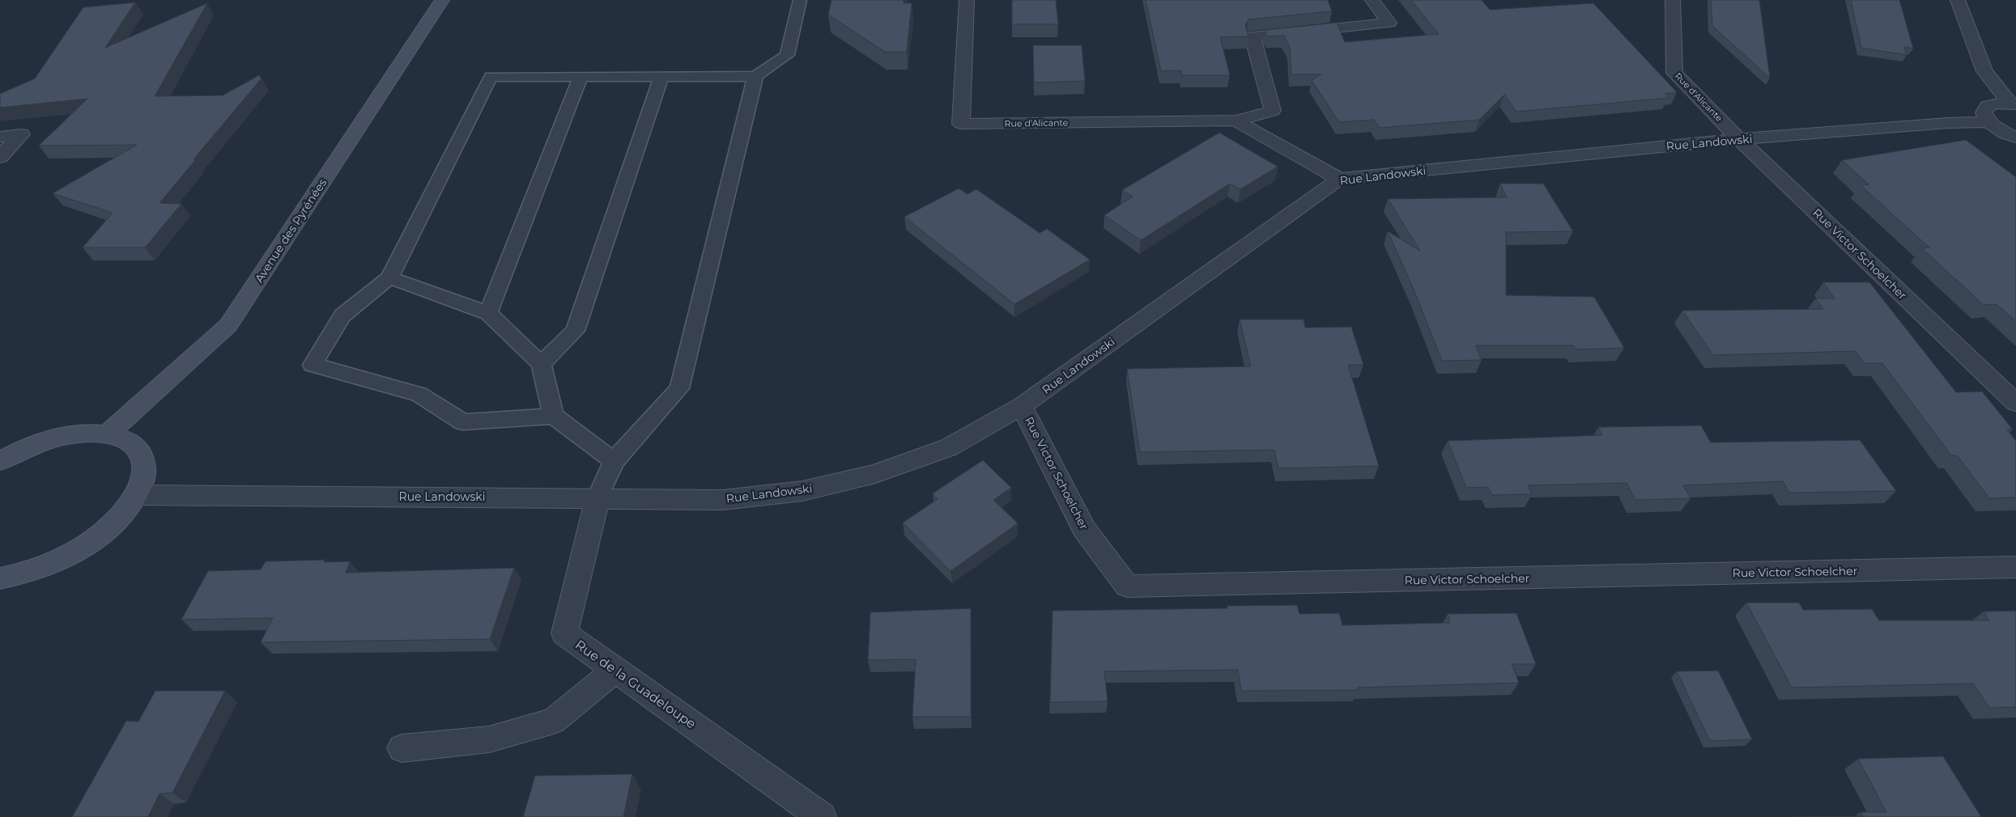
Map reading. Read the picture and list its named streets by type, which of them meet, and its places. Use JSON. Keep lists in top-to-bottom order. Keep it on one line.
{"streets":{"main road":["Avenue des Pyrénées"],"street":["Rue d'Alicante","Rue Landowski","Rue Victor Schoelcher","Rue de la Guadeloupe"]},"crossings":[["Rue d'Alicante","Rue Landowski"],["Rue d'Alicante","Rue Victor Schoelcher"],["Rue Landowski","Rue Victor Schoelcher"],["Rue Landowski","Rue de la Guadeloupe"]]}
